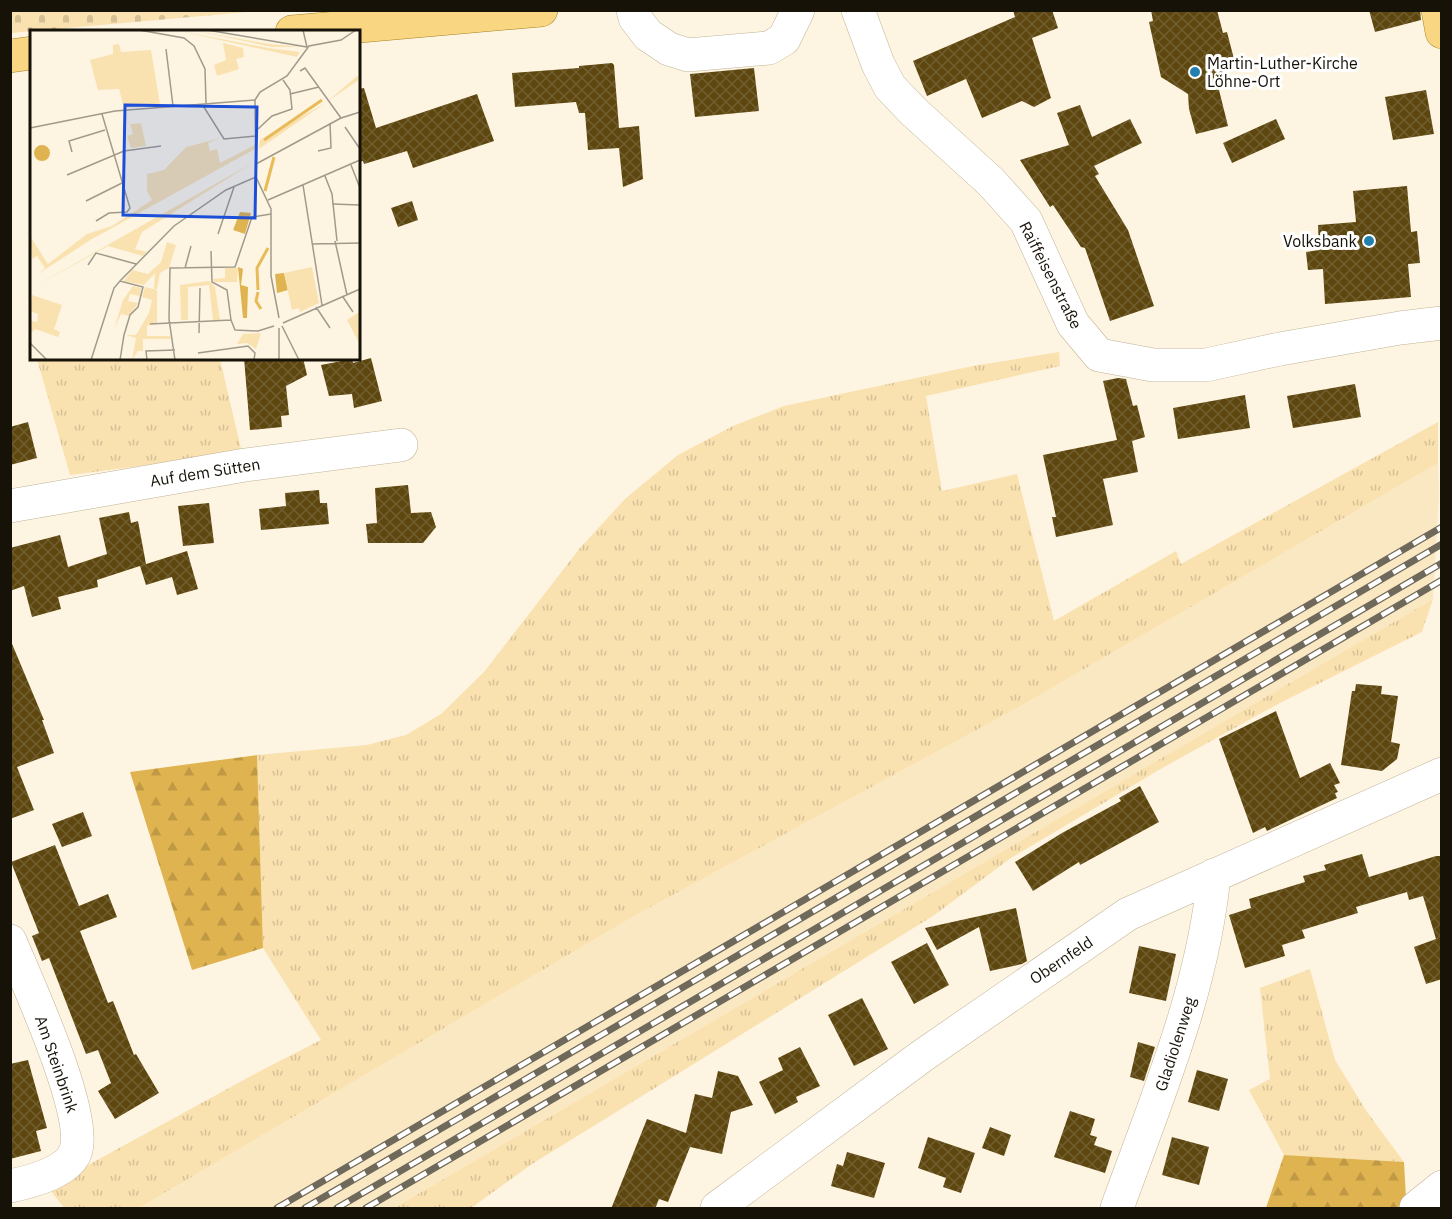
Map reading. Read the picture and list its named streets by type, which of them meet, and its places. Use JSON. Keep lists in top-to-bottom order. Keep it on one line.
{"streets":{"street":["Raiffeisenstraße","Auf dem Sütten","Obernfeld","Gladiolenweg","Am Steinbrink"]},"crossings":[["Obernfeld","Gladiolenweg"]],"places":["Martin-Luther-Kirche Löhne-Ort","Volksbank"]}
